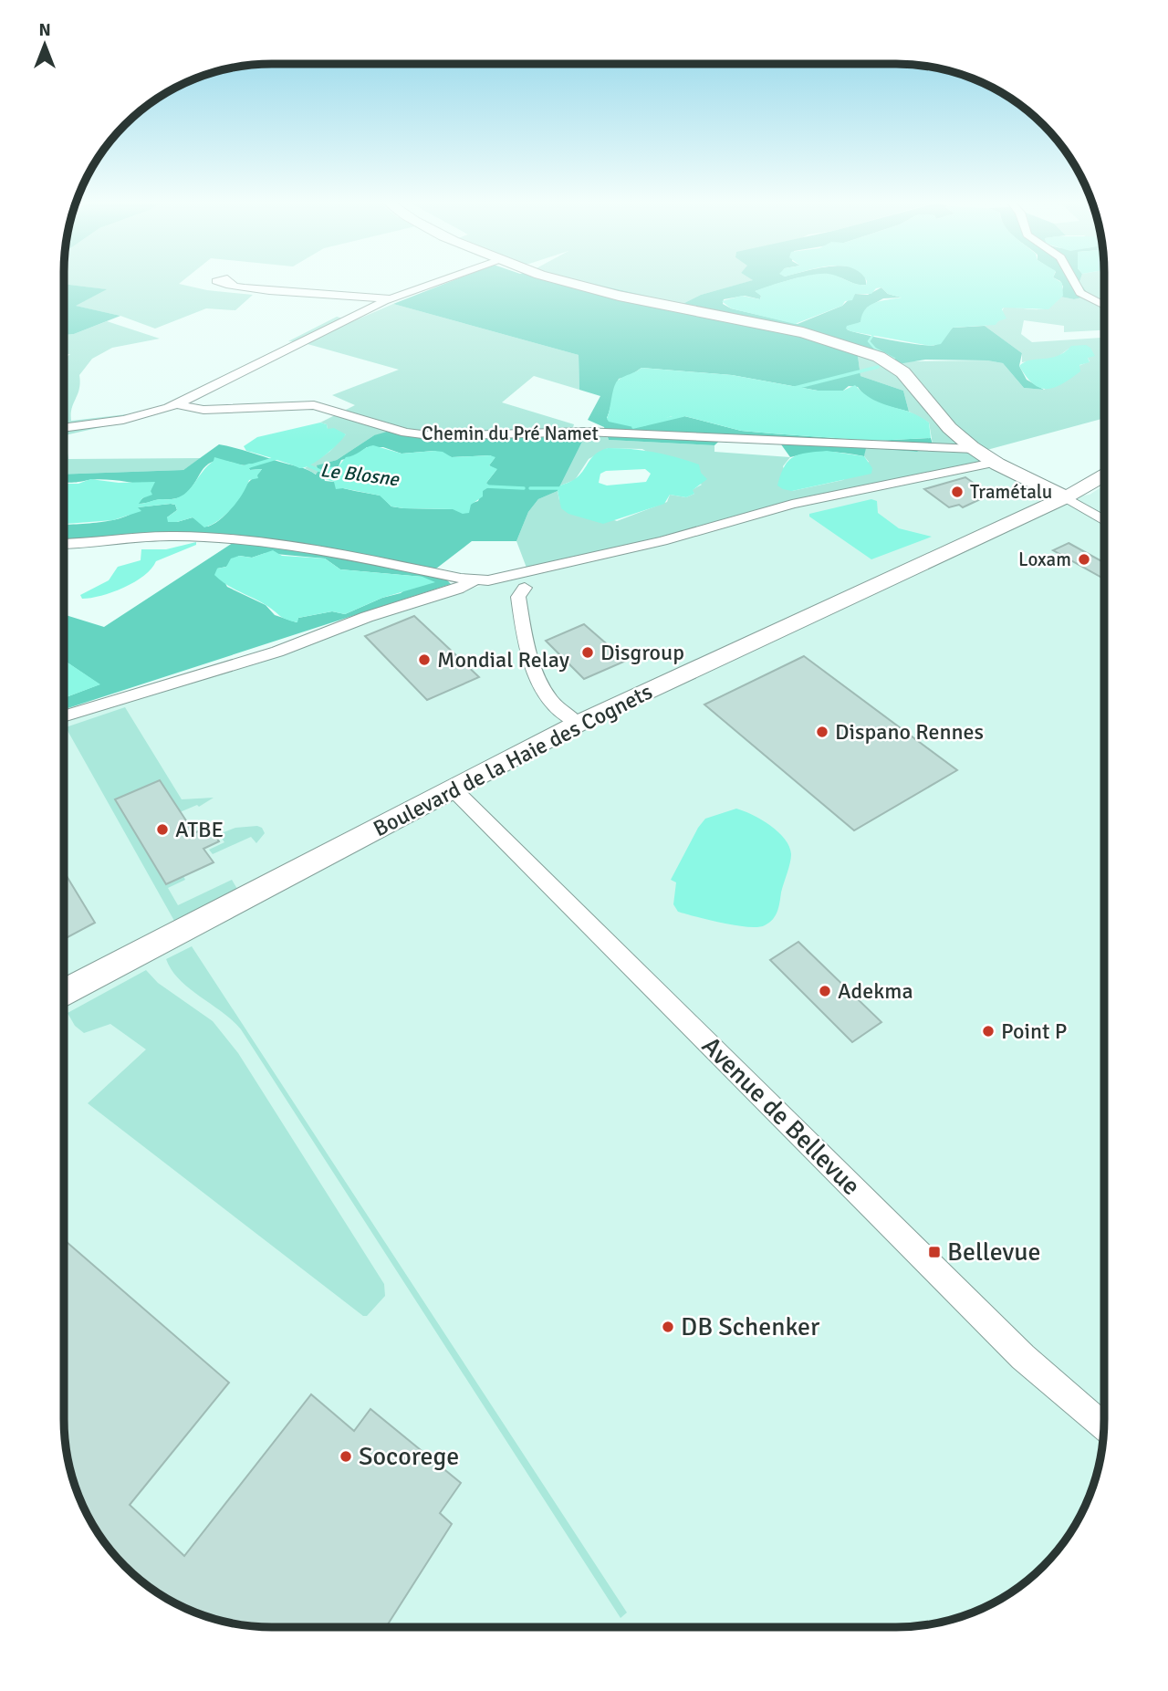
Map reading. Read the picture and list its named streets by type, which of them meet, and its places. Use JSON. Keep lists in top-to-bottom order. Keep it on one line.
{"streets":{"street":["Chemin du Pré Namet","Boulevard de la Haie des Cognets","Avenue de Bellevue"]},"crossings":[["Boulevard de la Haie des Cognets","Avenue de Bellevue"]],"water":["Le Blosne"],"places":{"other":["Tramétalu","Loxam","Disgroup","Mondial Relay","Dispano Rennes","ATBE","Adekma","Point P","DB Schenker","Socorege"],"transit":["Bellevue"]},"north":"top"}
